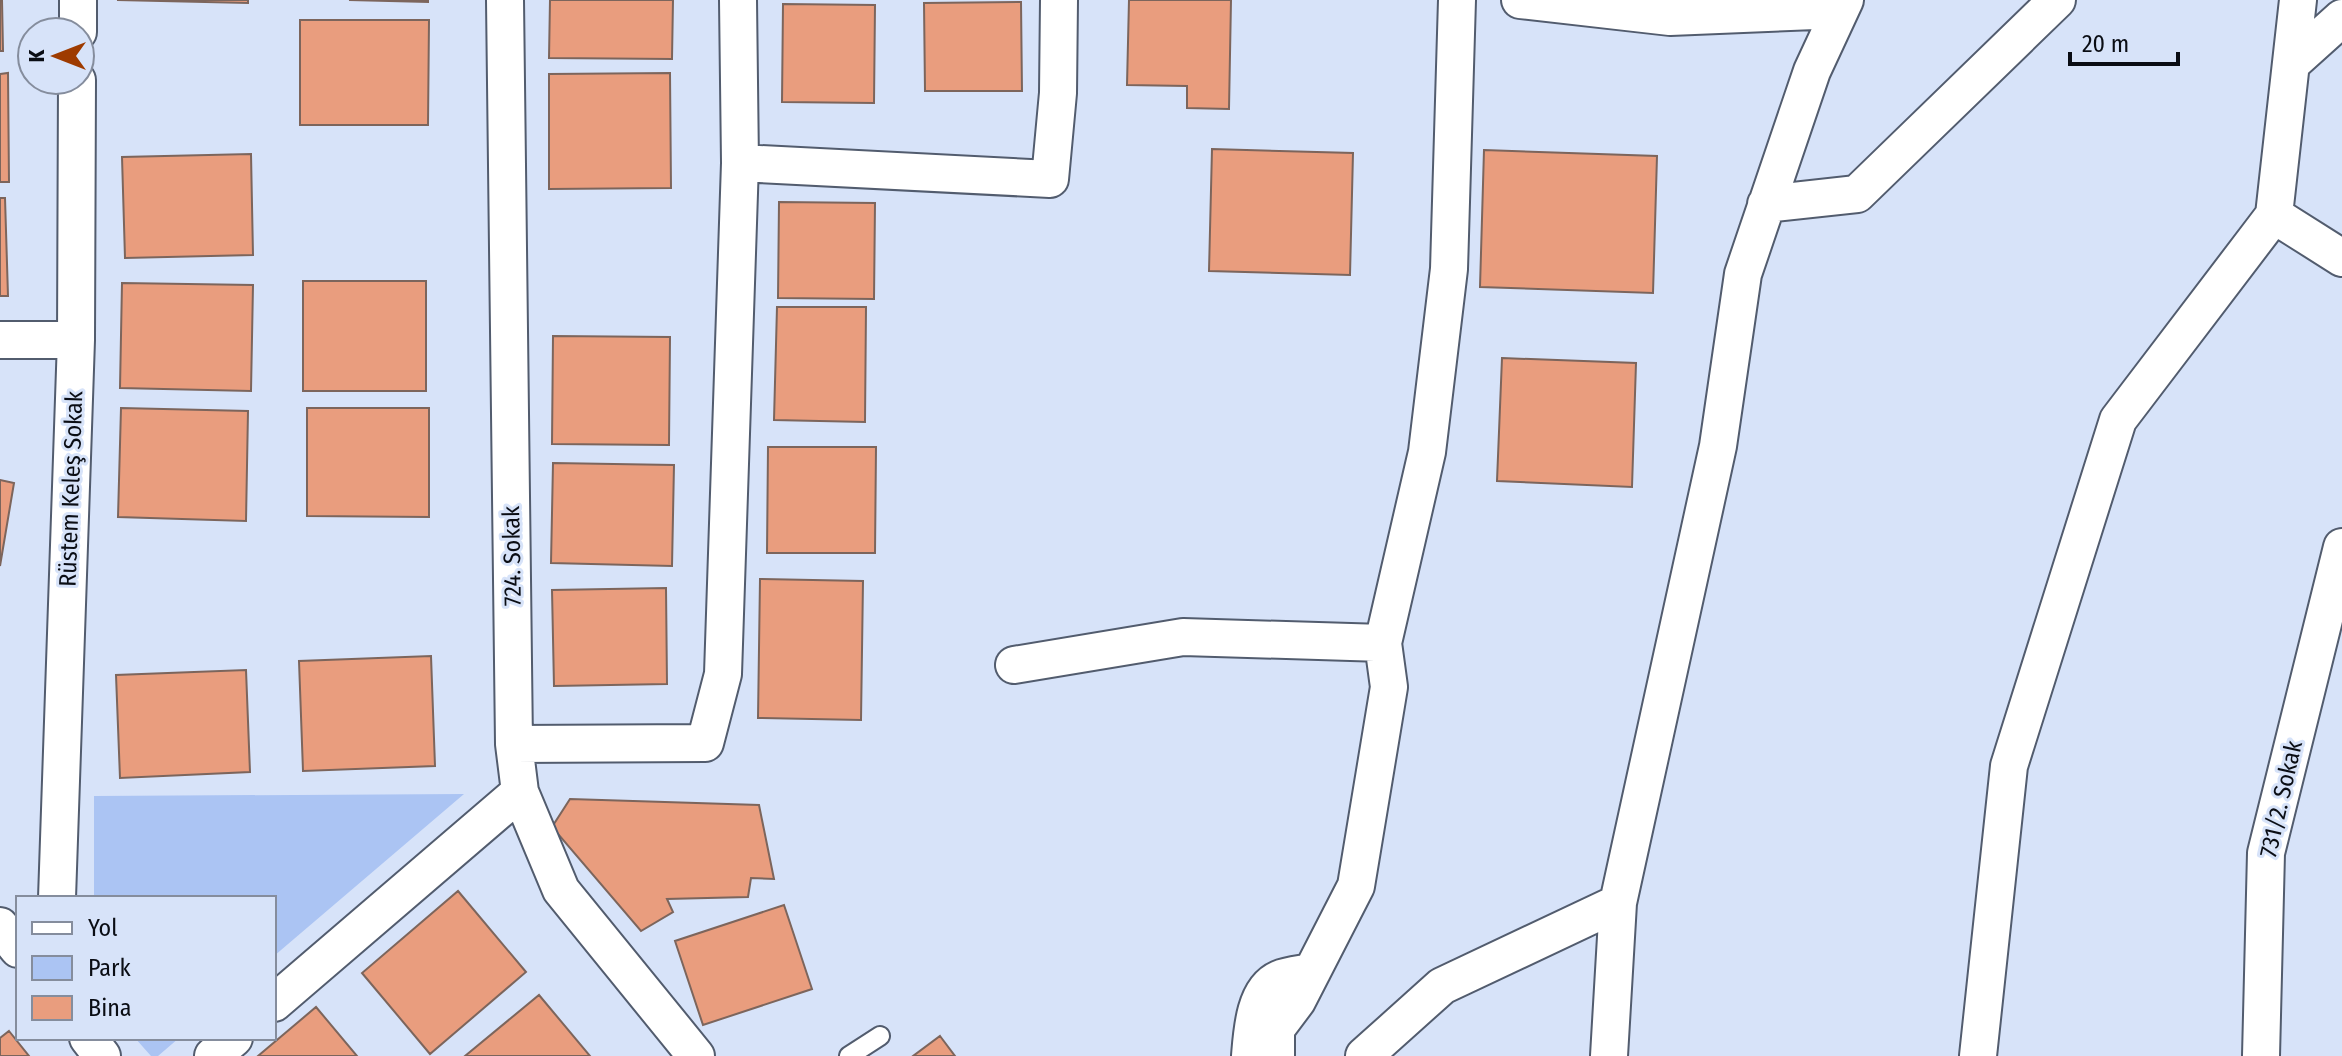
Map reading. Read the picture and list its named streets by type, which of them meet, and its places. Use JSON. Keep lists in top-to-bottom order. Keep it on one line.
{"streets":{"street":["Rüstem Keleş Sokak","724. Sokak","731/2. Sokak"]},"legend":["Yol","Park","Bina"],"scale_bar":"20 m","north":"left"}
